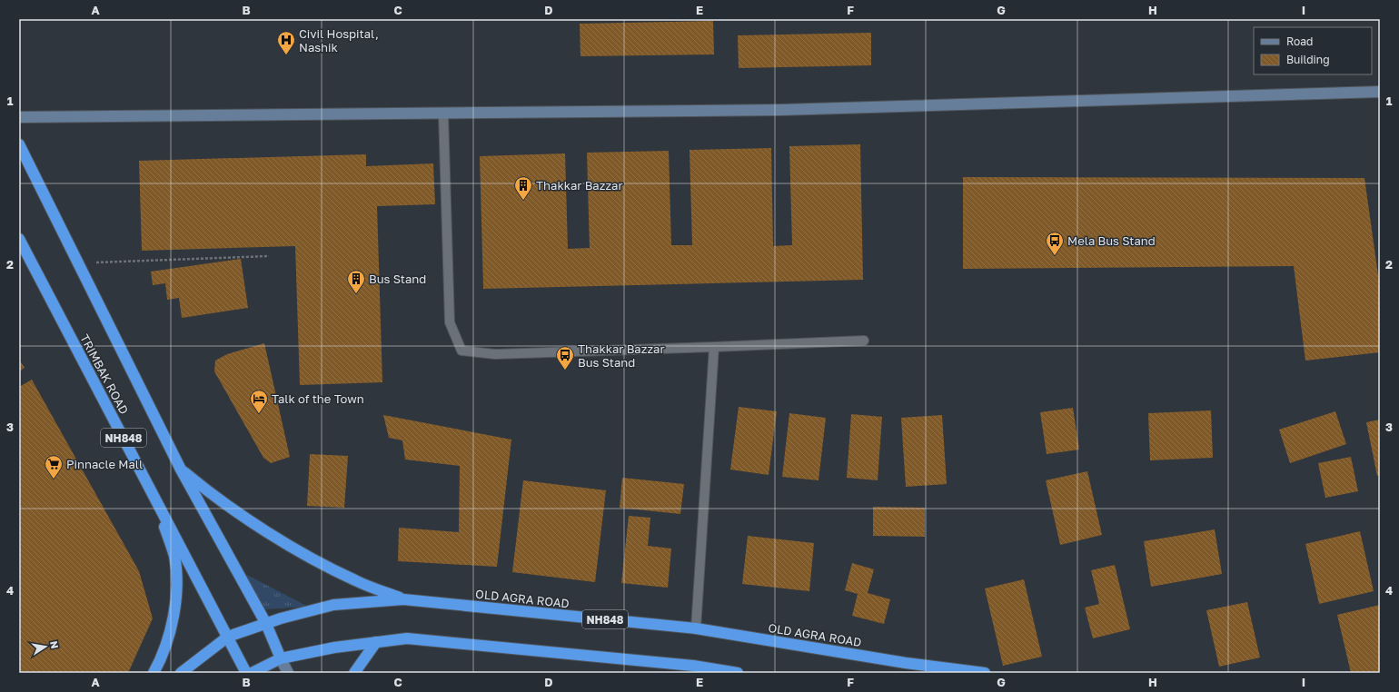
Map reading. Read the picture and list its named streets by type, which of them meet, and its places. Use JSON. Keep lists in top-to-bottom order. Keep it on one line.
{"streets":{"highway":["TRIMBAK ROAD","NH848","OLD AGRA ROAD"]},"crossings":[["TRIMBAK ROAD","OLD AGRA ROAD"]],"places":{"hospital":["Civil Hospital, Nashik"],"building":["Thakkar Bazzar","Bus Stand"],"bus stop":["Mela Bus Stand","Thakkar Bazzar Bus Stand"],"hotel":["Talk of the Town"],"supermarket":["Pinnacle Mall"]},"legend":["Road","Building"],"north":"right","grid":{"columns":["A","B","C","D","E","F","G","H","I"],"rows":["1","2","3","4"]}}
